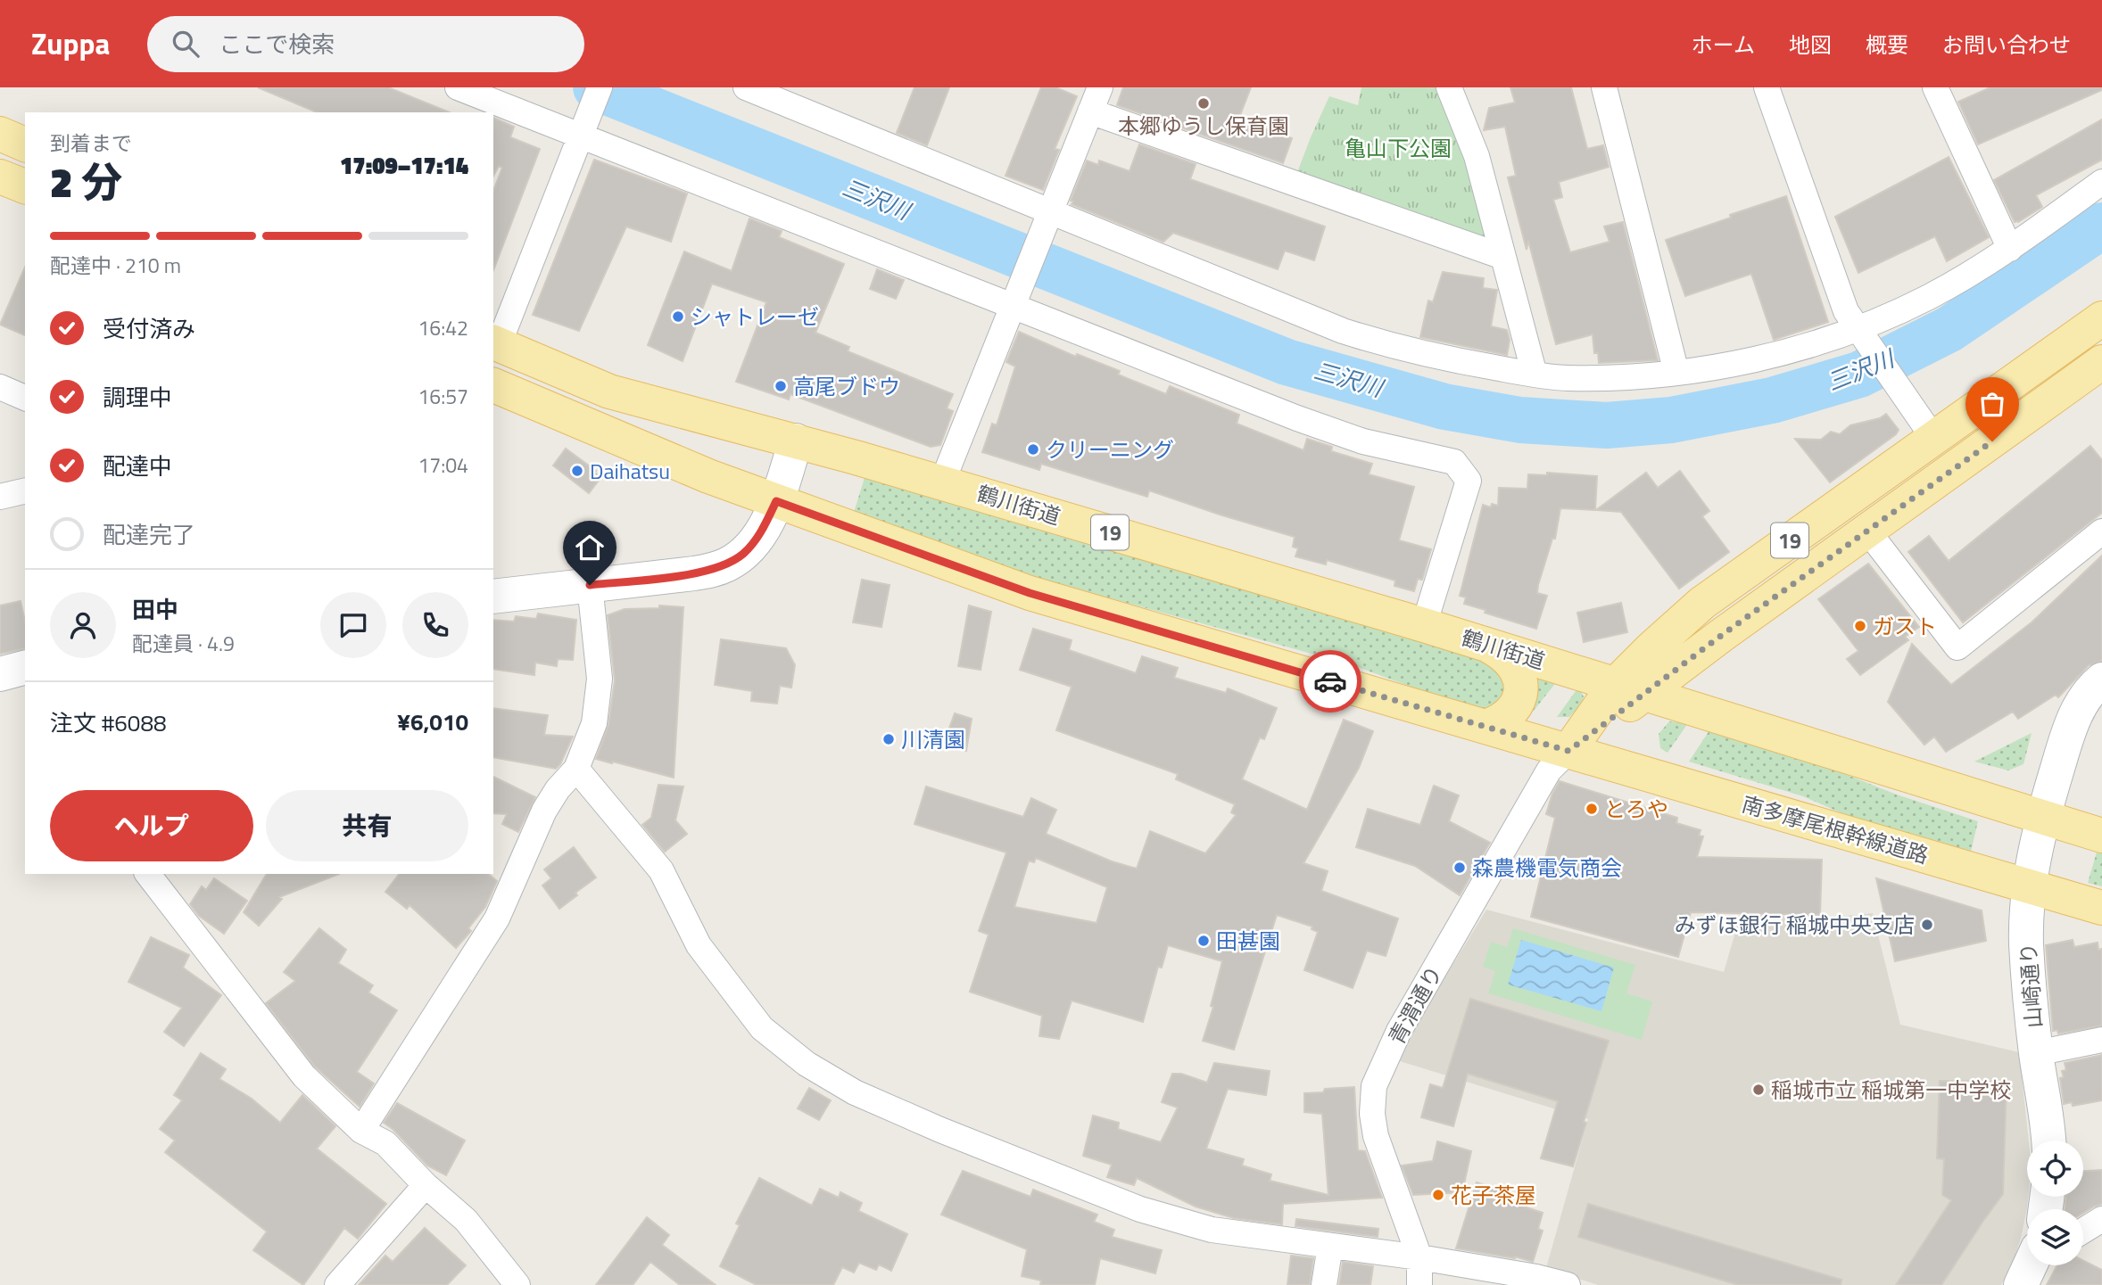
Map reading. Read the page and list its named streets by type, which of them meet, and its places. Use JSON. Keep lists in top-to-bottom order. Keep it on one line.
{"streets":{"main road":["鶴川街道","19","南多摩尾根幹線道路"],"street":["山崎通り","青渭通り"]},"crossings":[["鶴川街道","19"],["19","南多摩尾根幹線道路"],["19","山崎通り"],["19","青渭通り"],["南多摩尾根幹線道路","山崎通り"],["南多摩尾根幹線道路","青渭通り"]],"water":["三沢川"],"parks":["亀山下公園"],"places":["本郷ゆうし保育園","シャトレーゼ","高尾ブドウ","クリーニング","Daihatsu","ガスト","川清園","とろや","森農機電気商会","みずほ銀行 稲城中央支店","田甚園","稲城市立 稲城第一中学校","花子茶屋"],"page":{"header":"Zuppa","search":"ここで検索","nav":["ホーム","地図","概要","お問い合わせ"],"heading":["2 分","到着まで","17:09–17:14"],"panel":["田中","配達員 · 4.9","注文 #6088","¥6,010"],"bar":"配達中 · 210 m","list":[["受付済み","16:42"],["調理中","16:57"],["配達中","17:04"],"配達完了"],"buttons":["ヘルプ","共有"]}}
